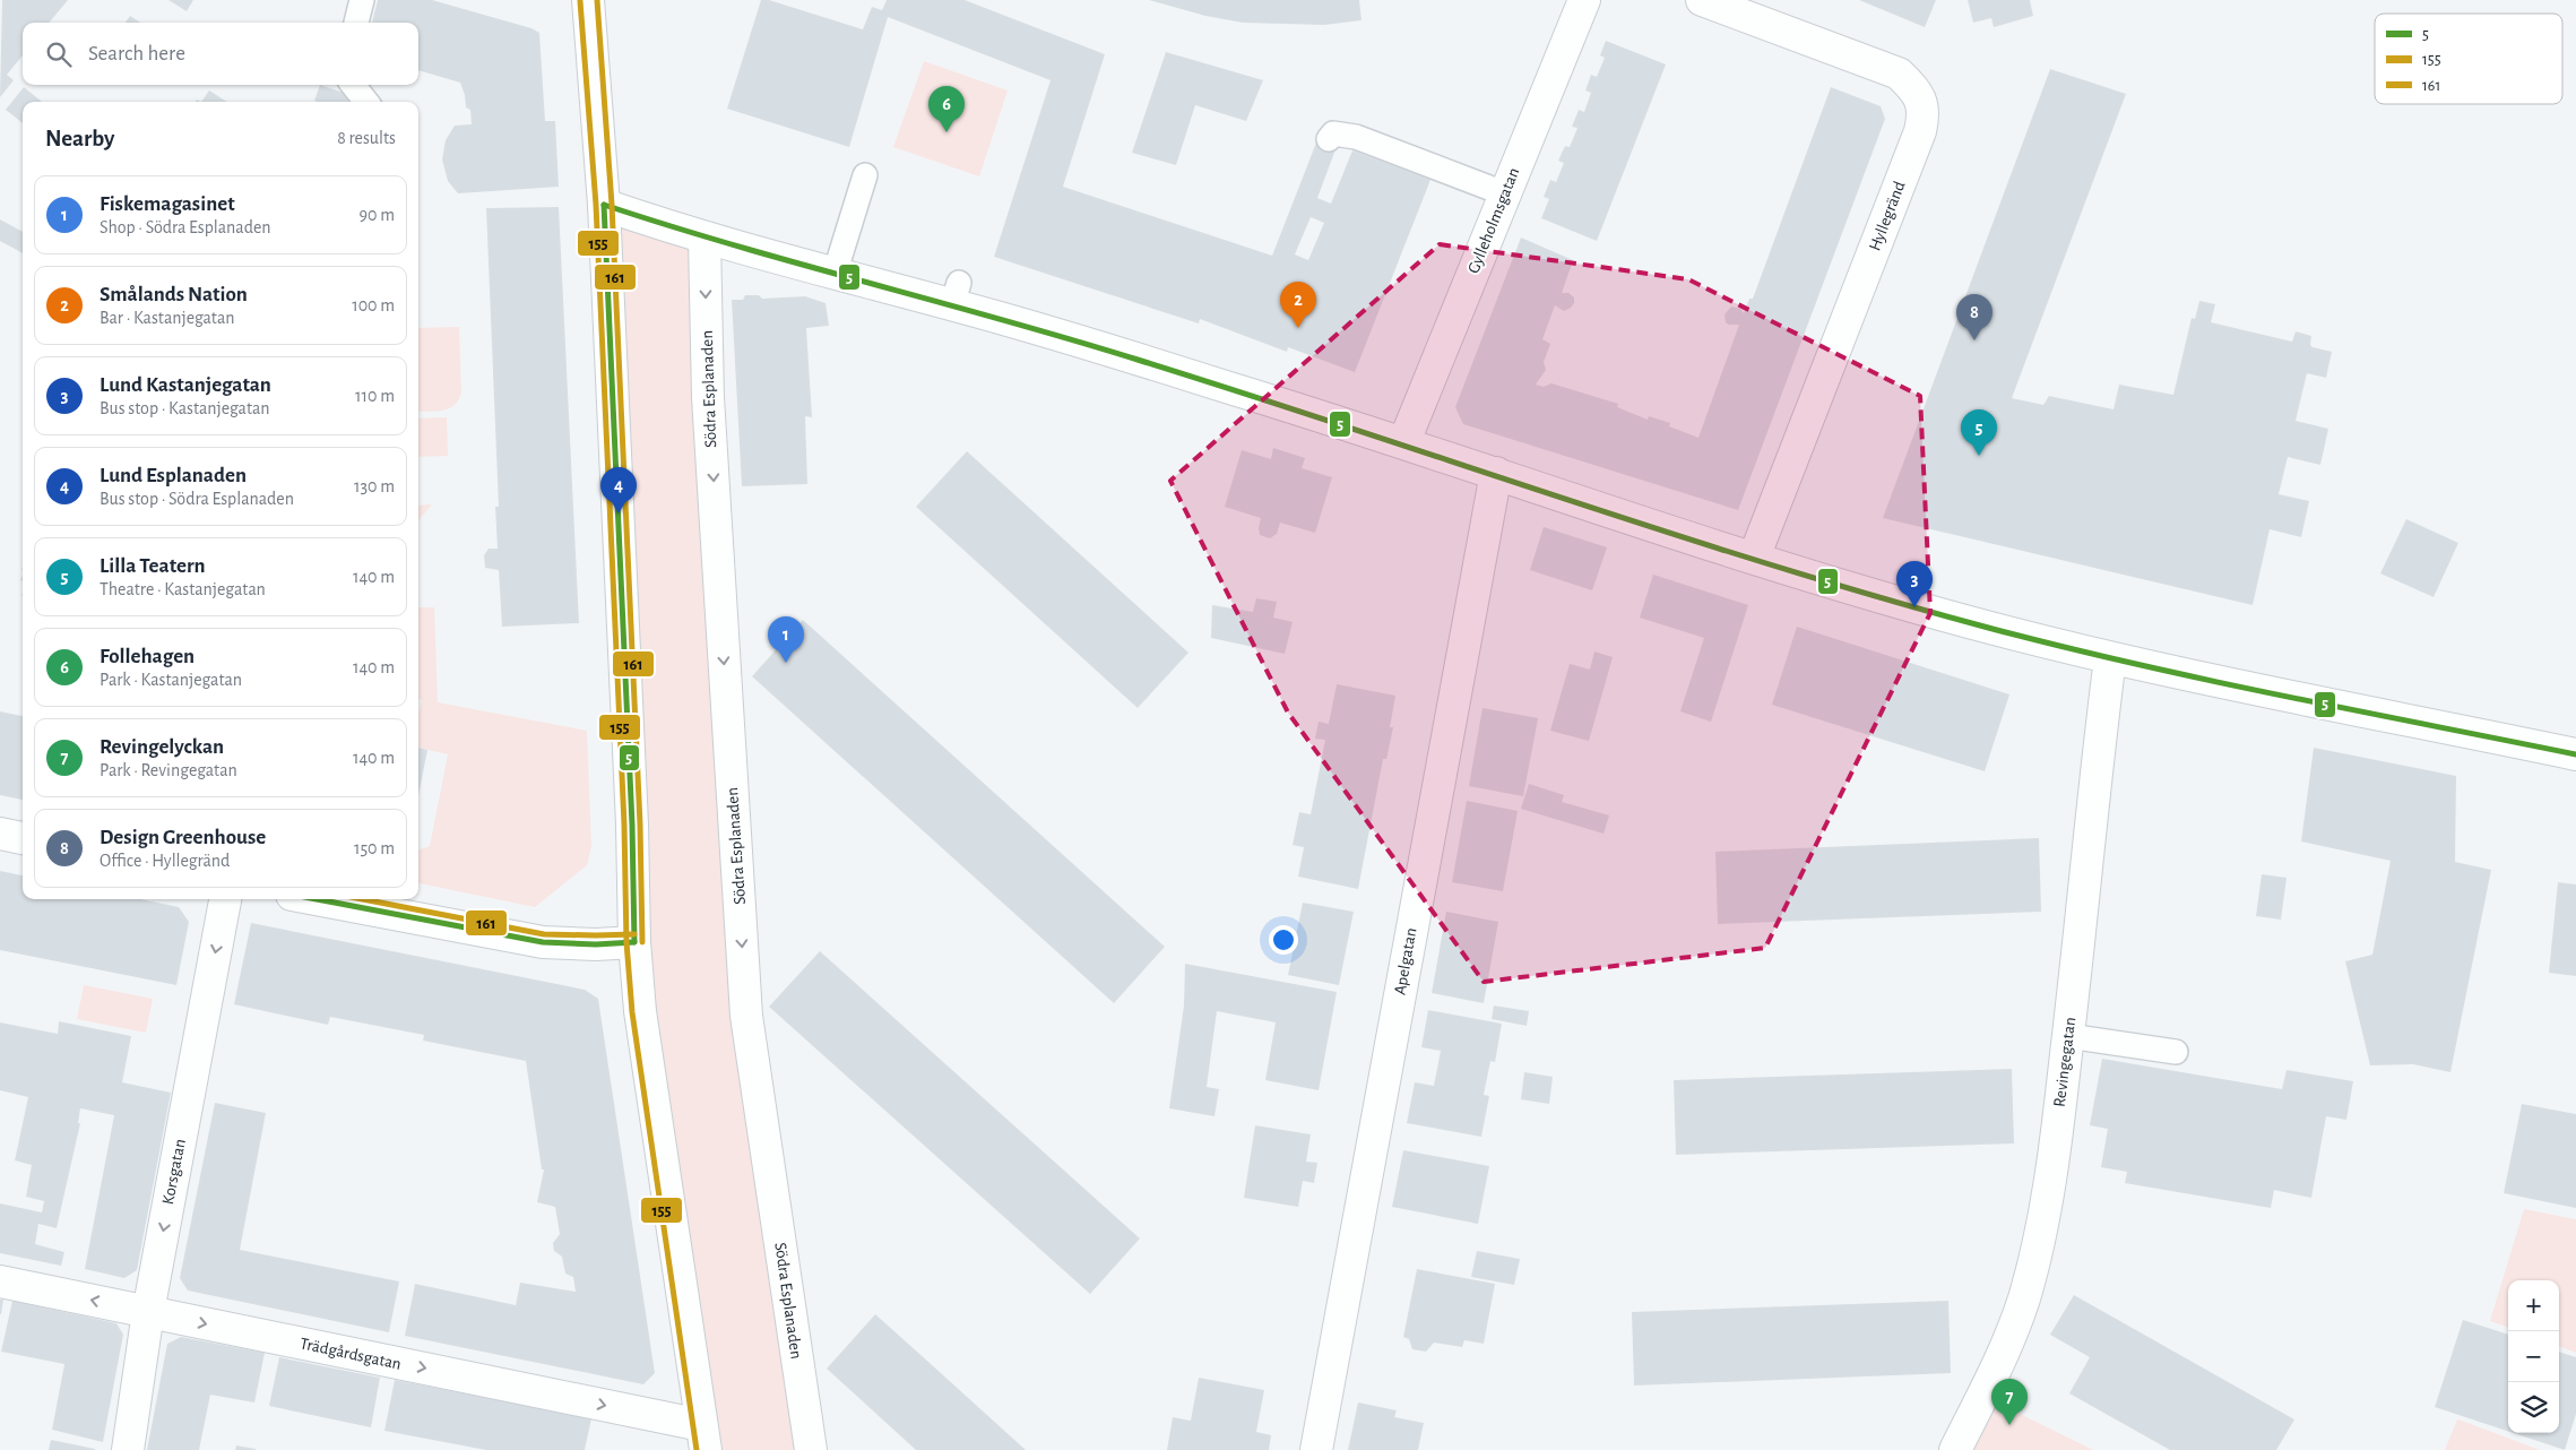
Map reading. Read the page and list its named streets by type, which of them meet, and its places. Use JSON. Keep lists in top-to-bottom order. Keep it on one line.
{"streets":{"street":["Hyllegränd","Gylleholmsgatan","Södra Esplanaden","Apelgatan","Revingegatan","Korsgatan","Trädgårdsgatan"]},"crossings":[["Korsgatan","Trädgårdsgatan"]],"one_way":["Korsgatan"],"lines":["transit line 161","transit line 155","transit line 5"],"legend":["5","155","161"],"page":{"search":"Search here","pins":["6","2","8","5","4","3","1","7"],"heading":["Nearby","8 results"],"list":[{"mark":"1","name":"Fiskemagasinet","note":"Shop · Södra Esplanaden","value":"90 m"},{"mark":"2","name":"Smålands Nation","note":"Bar · Kastanjegatan","value":"100 m"},{"mark":"3","name":"Lund Kastanjegatan","note":"Bus stop · Kastanjegatan","value":"110 m"},{"mark":"4","name":"Lund Esplanaden","note":"Bus stop · Södra Esplanaden","value":"130 m"},{"mark":"5","name":"Lilla Teatern","note":"Theatre · Kastanjegatan","value":"140 m"},{"mark":"6","name":"Follehagen","note":"Park · Kastanjegatan","value":"140 m"},{"mark":"7","name":"Revingelyckan","note":"Park · Revingegatan","value":"140 m"},{"mark":"8","name":"Design Greenhouse","note":"Office · Hyllegränd","value":"150 m"}],"map_buttons":["+","−"]}}
